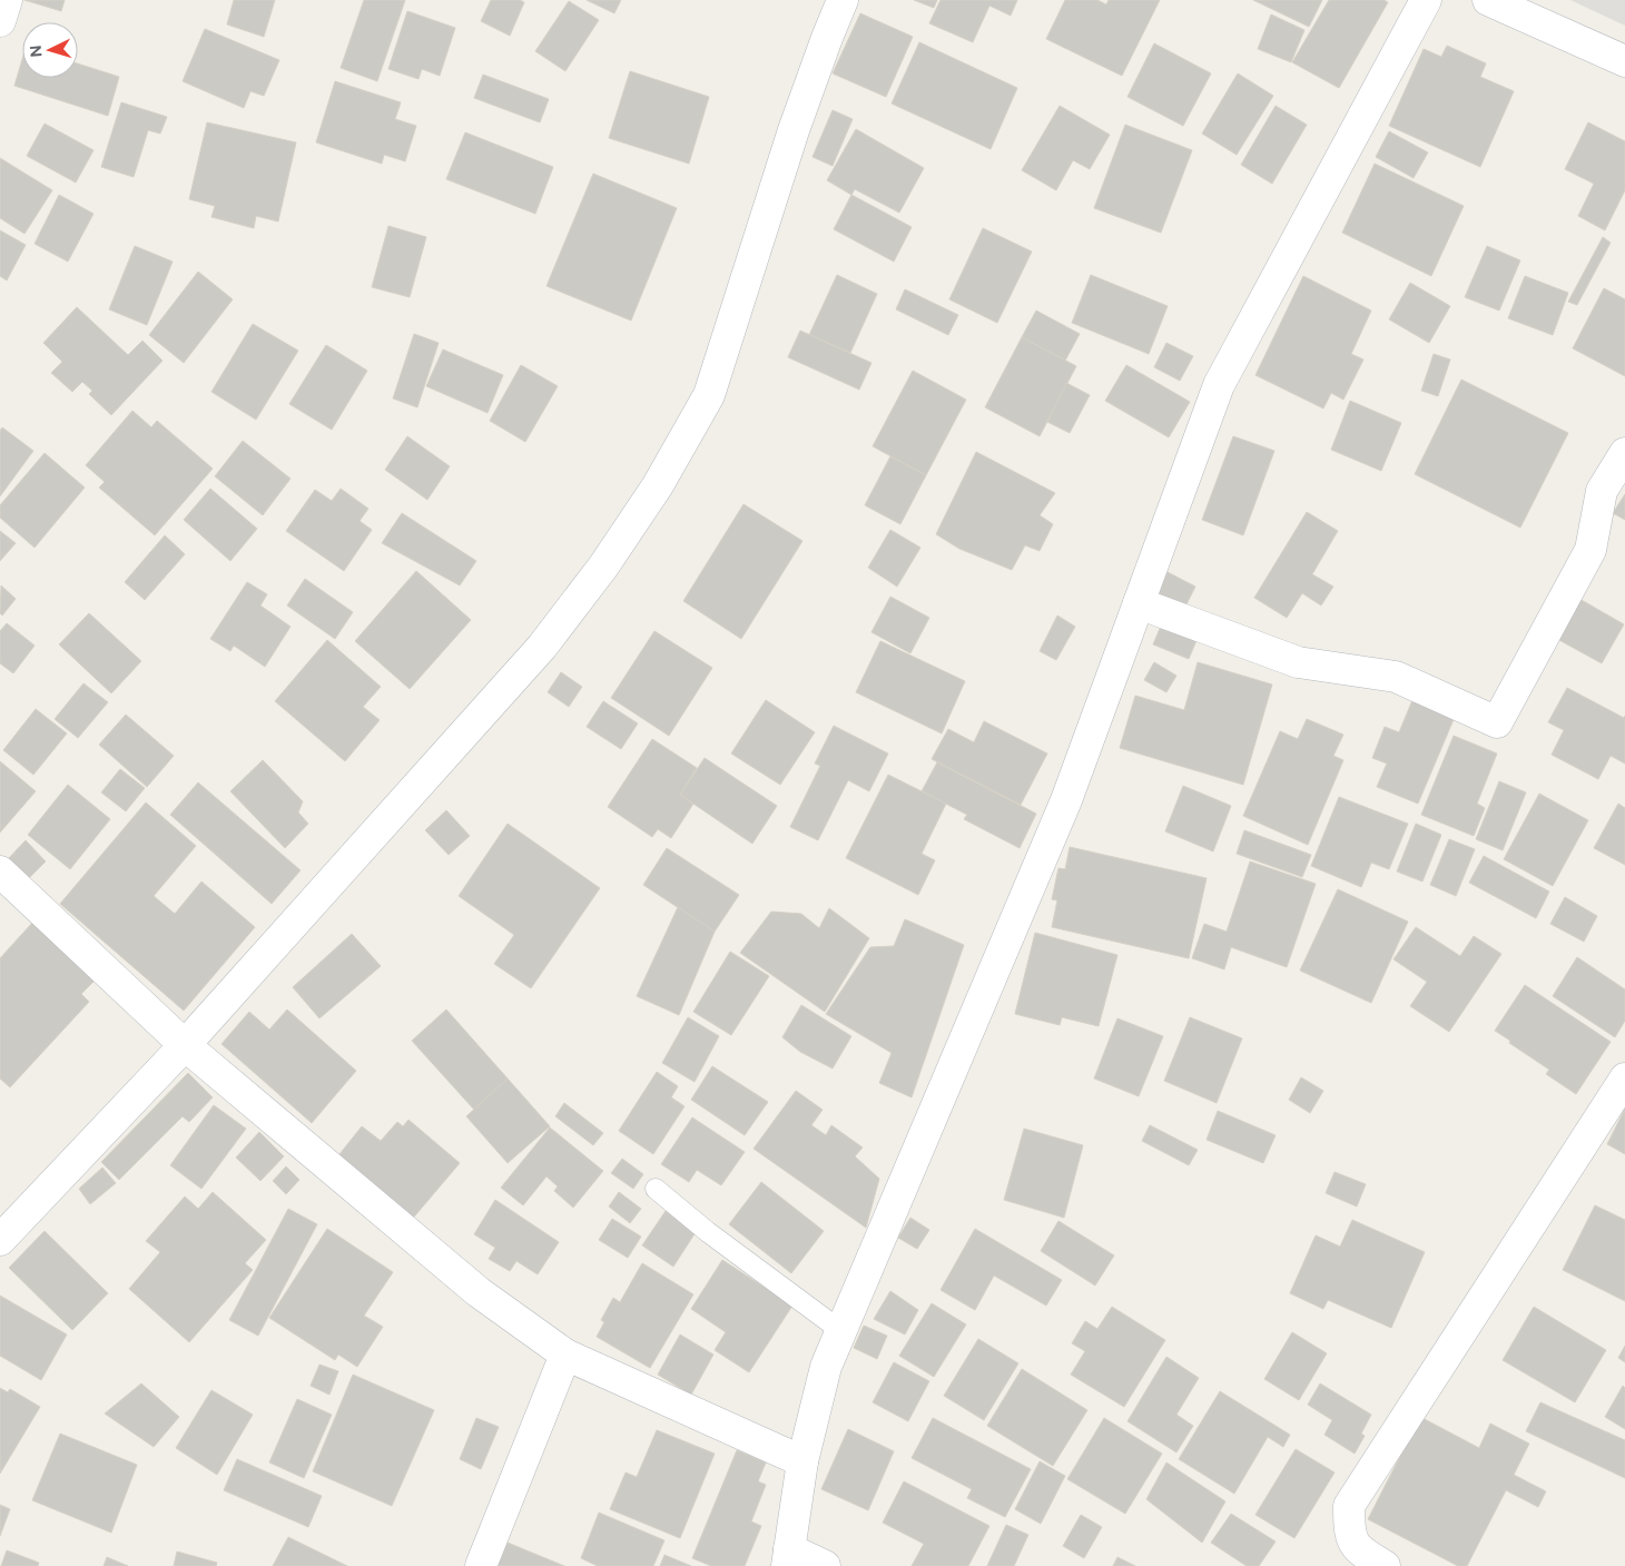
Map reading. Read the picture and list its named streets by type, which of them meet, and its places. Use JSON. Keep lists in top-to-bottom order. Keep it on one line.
{"north":"left"}
